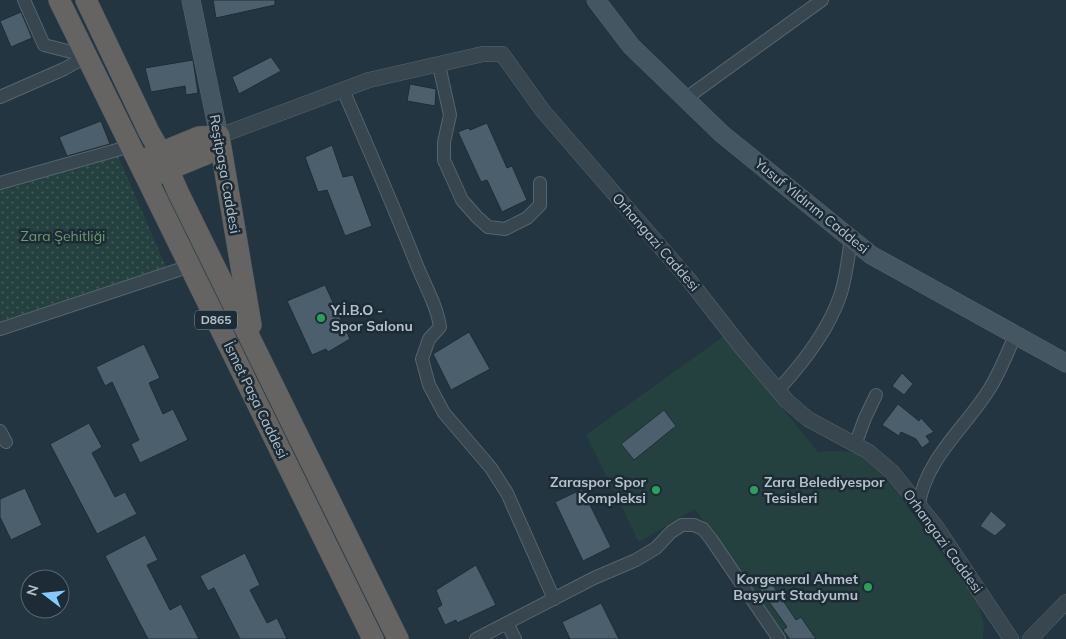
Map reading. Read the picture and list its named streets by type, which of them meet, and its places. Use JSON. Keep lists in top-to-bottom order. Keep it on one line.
{"streets":{"highway":["Reşitpaşa Caddesi","D865","İsmet Paşa Caddesi"],"main road":["Yusuf Yıldırım Caddesi"],"street":["Orhangazi Caddesi"]},"crossings":[["Reşitpaşa Caddesi","Orhangazi Caddesi"],["Reşitpaşa Caddesi","İsmet Paşa Caddesi"]],"parks":["Zara Şehitliği"],"places":["Y.İ.B.O - Spor Salonu","Zaraspor Spor Kompleksi","Zara Belediyespor Tesisleri","Korgeneral Ahmet Başyurt Stadyumu"],"north":"left"}
